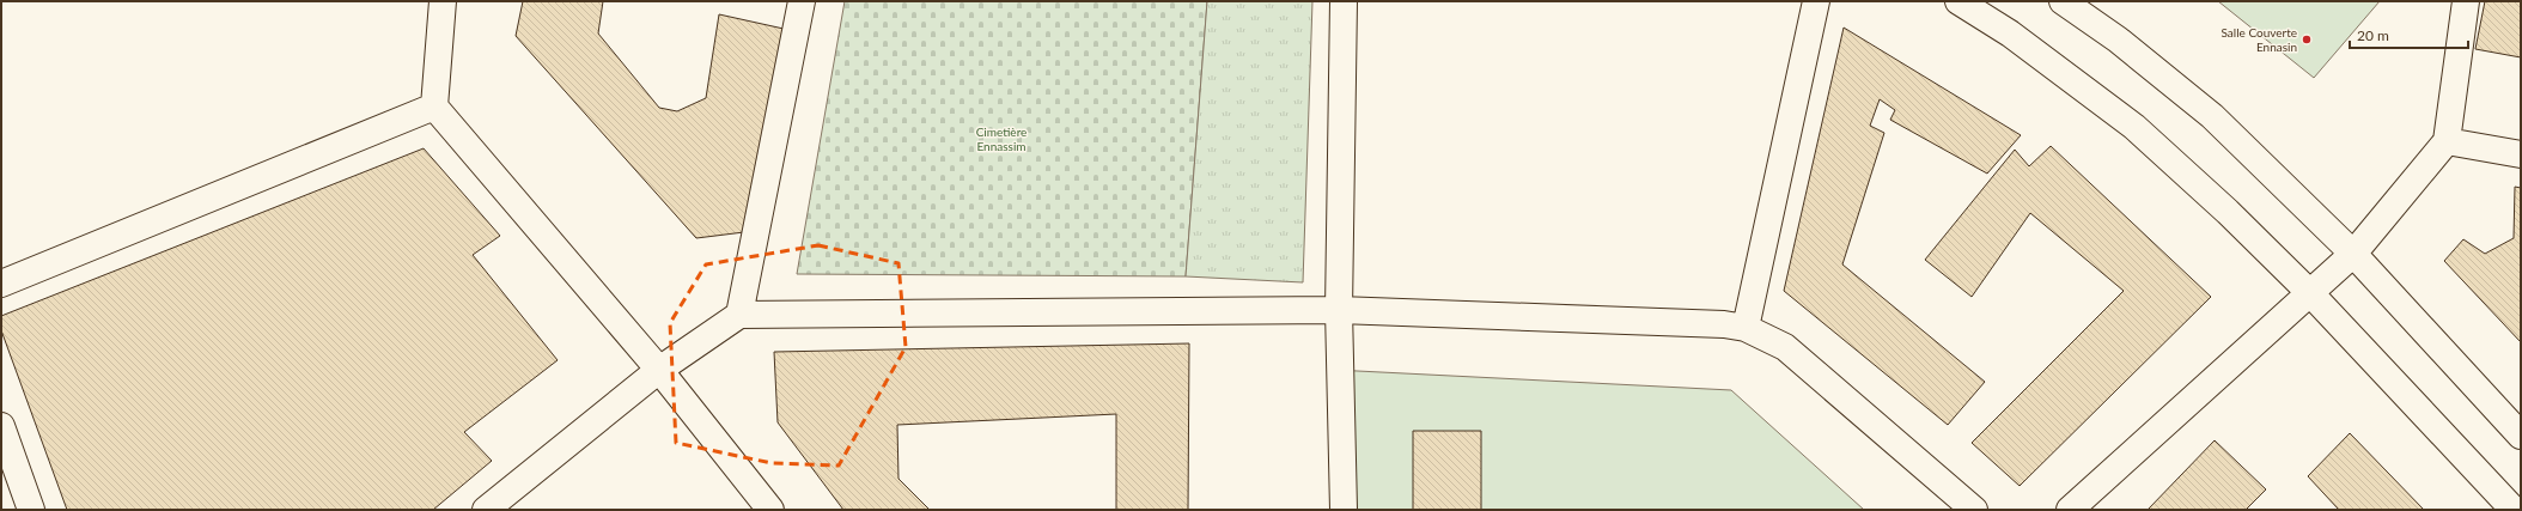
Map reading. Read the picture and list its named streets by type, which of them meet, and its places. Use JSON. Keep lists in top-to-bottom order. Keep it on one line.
{"parks":["Cimetière Ennassim"],"places":["Salle Couverte Ennasin"],"scale_bar":"20 m"}
